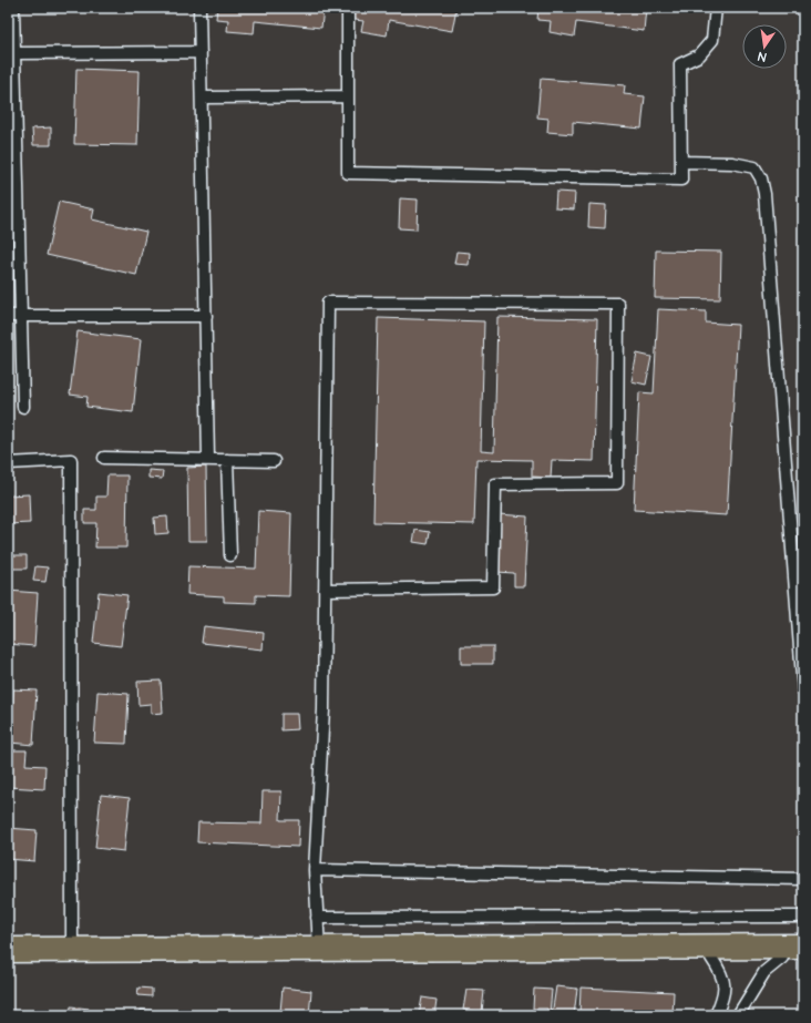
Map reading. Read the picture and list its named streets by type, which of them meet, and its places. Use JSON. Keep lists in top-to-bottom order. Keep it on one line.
{"north":"bottom"}
